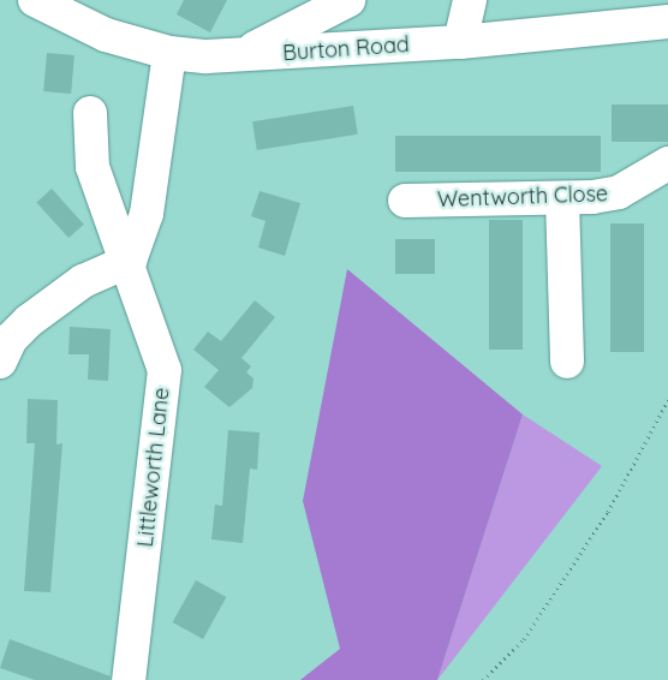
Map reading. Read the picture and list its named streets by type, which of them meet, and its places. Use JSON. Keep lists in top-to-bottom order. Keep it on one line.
{"streets":{"street":["Burton Road","Wentworth Close","Littleworth Lane"]}}
